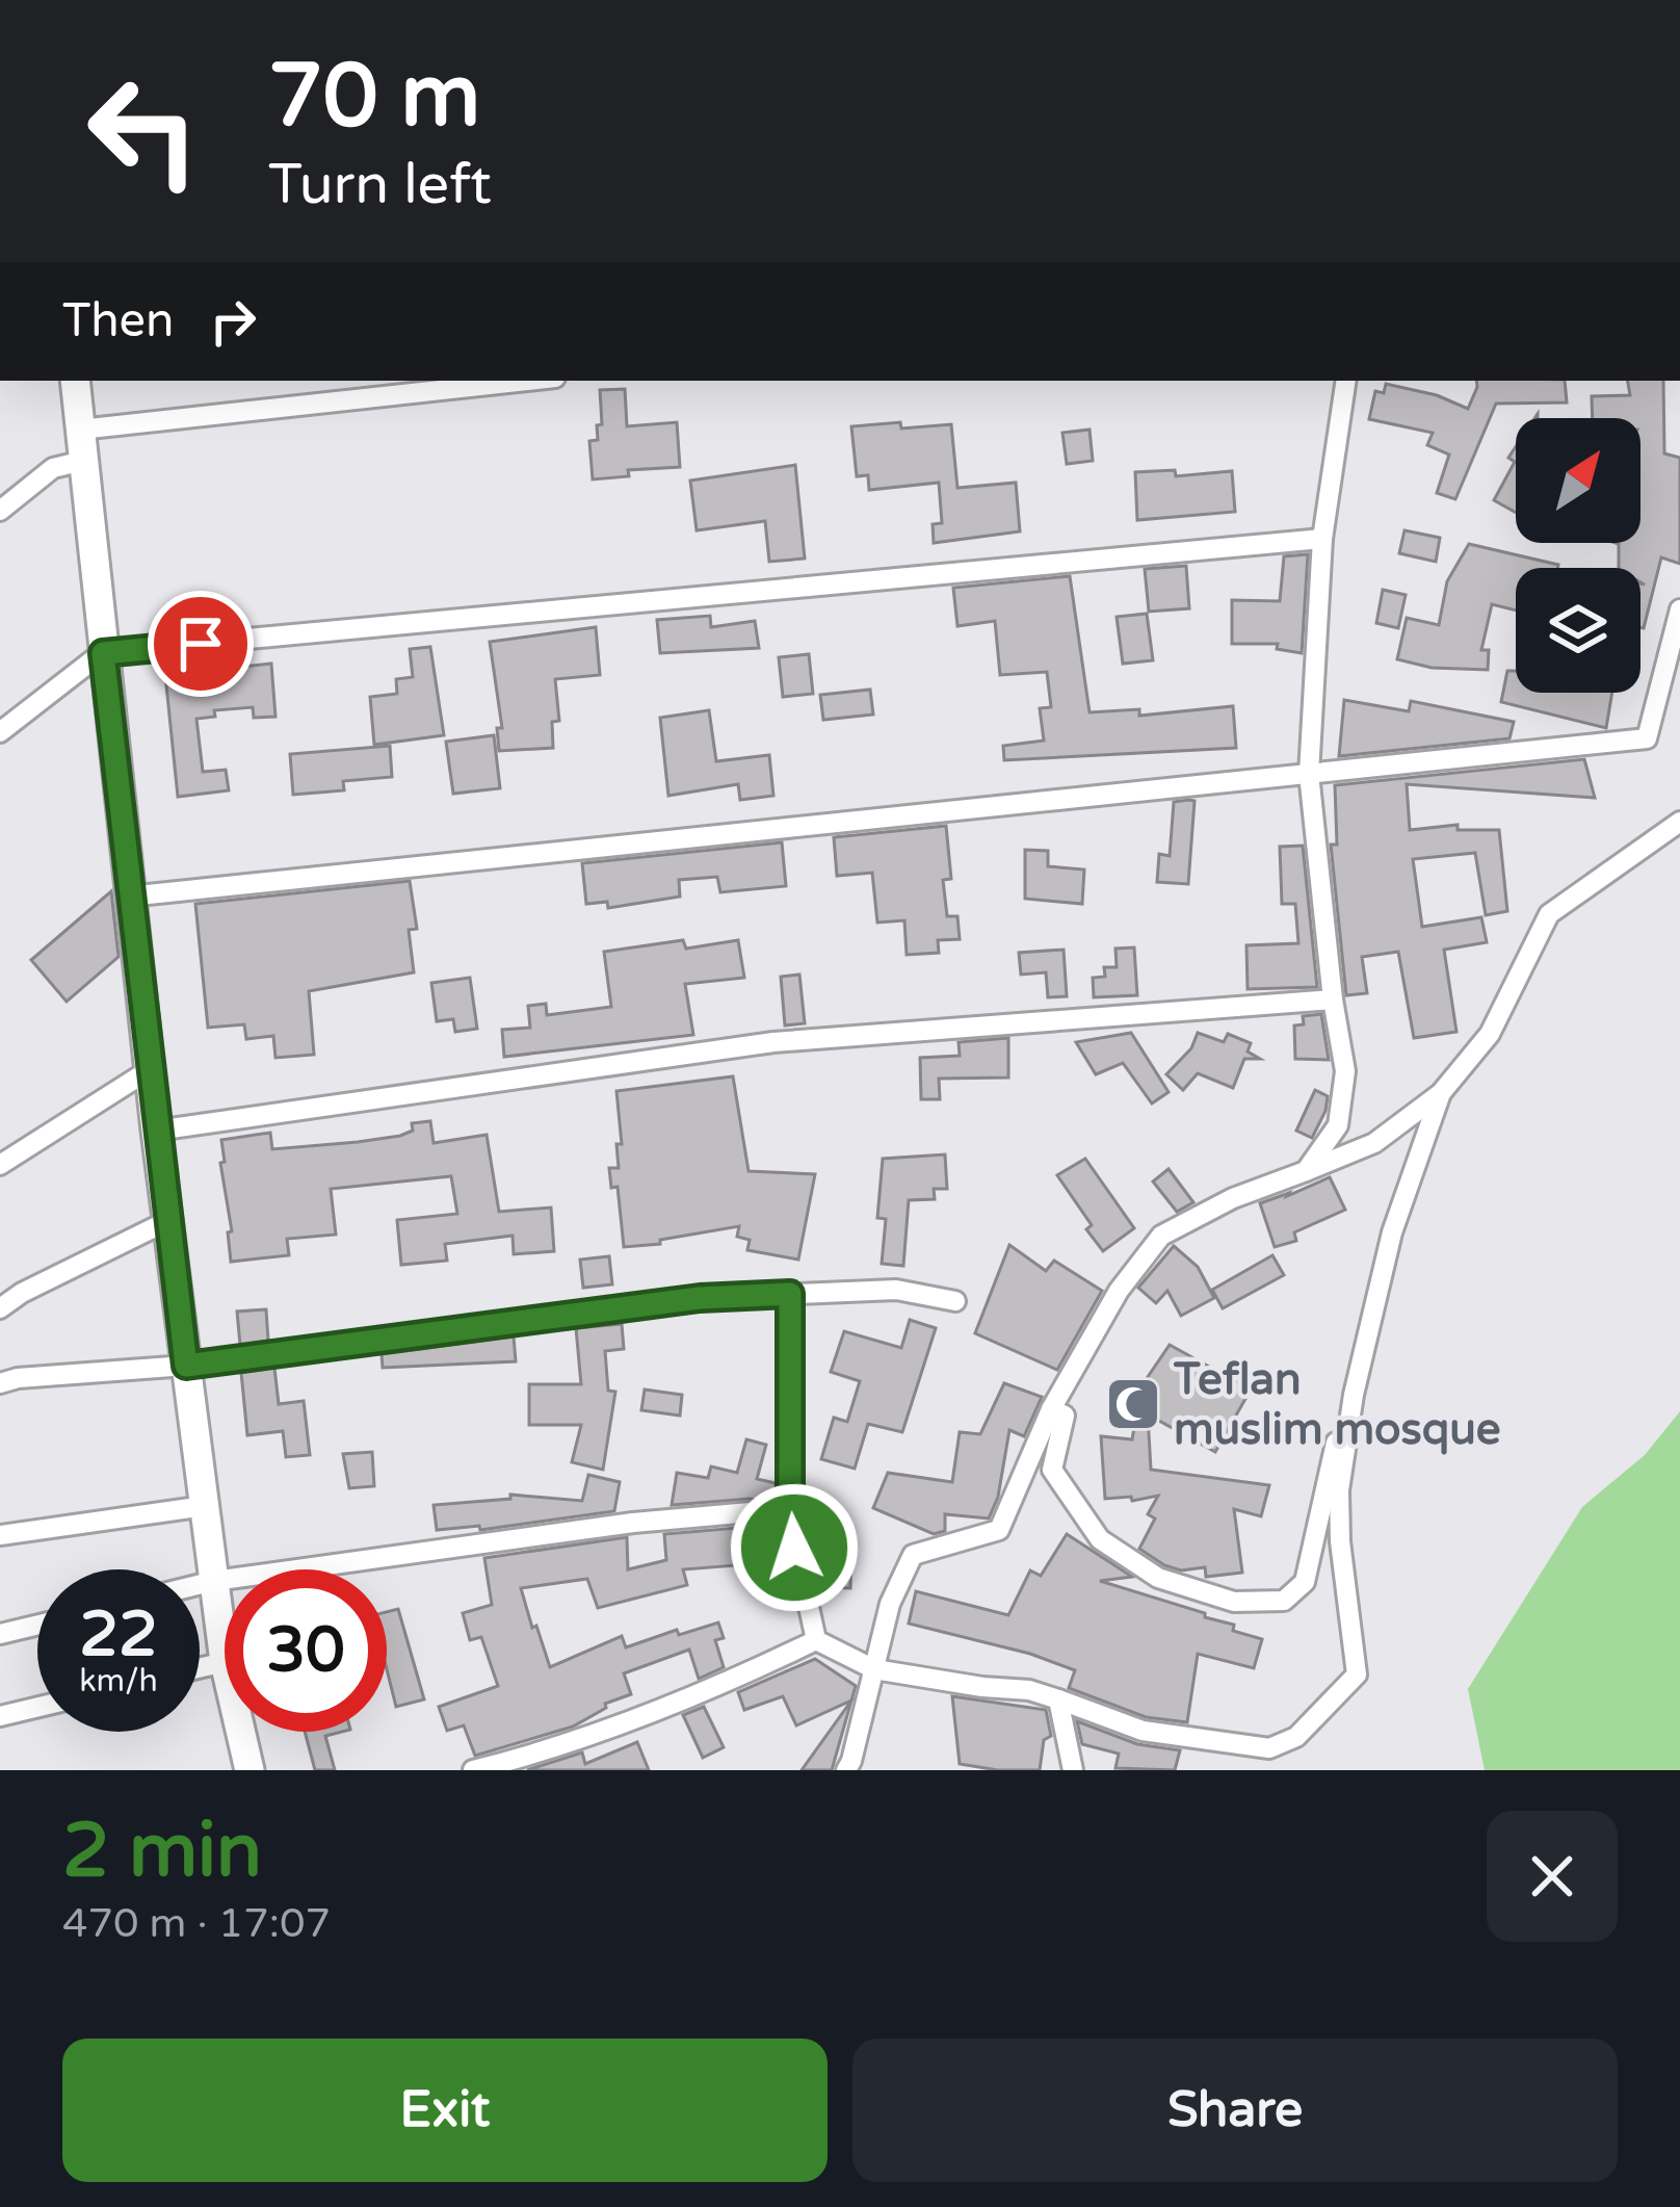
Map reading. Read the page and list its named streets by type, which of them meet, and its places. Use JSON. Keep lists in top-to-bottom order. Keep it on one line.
{"places":{"mosque":["Teflan muslim mosque"]},"north":"top right","page":{"turn":["70 m","Turn left"],"then":"Then","speed":"22 km/h","limit":"30","heading":["2 min","470 m · 17:07"],"buttons":["Exit","Share"]}}
